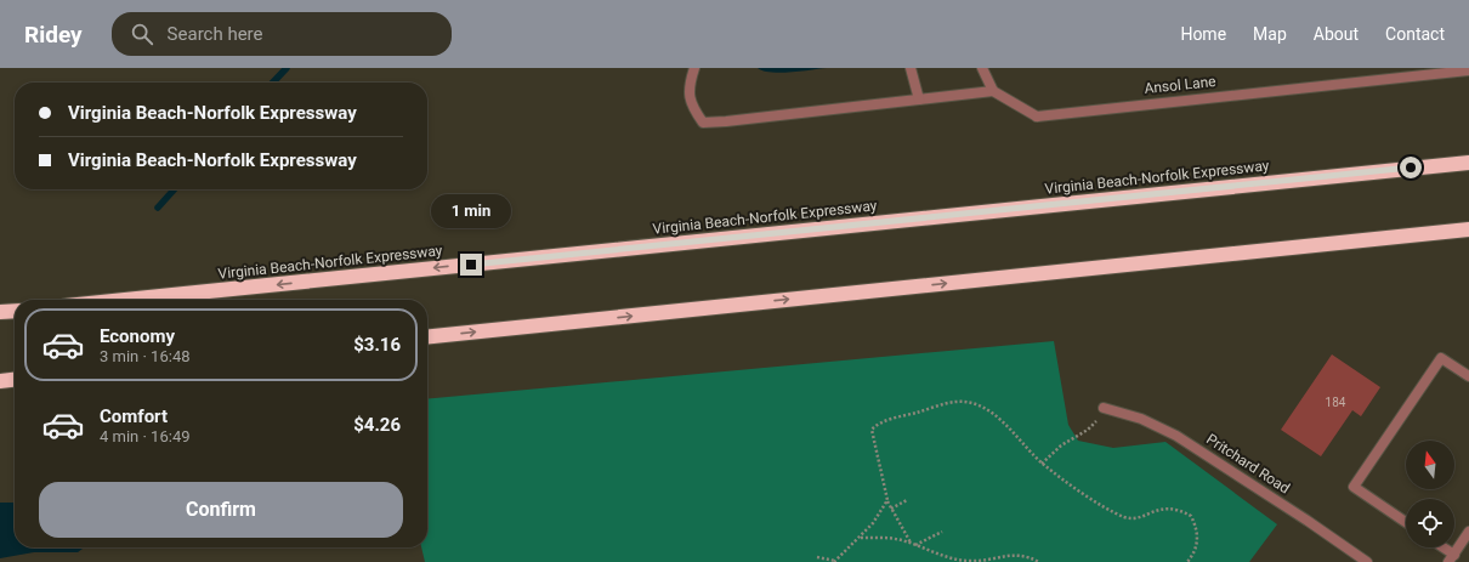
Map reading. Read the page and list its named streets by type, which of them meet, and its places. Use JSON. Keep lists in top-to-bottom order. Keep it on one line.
{"streets":{"highway":["Virginia Beach-Norfolk Expressway"],"street":["Ansol Lane","Pritchard Road"]},"house_numbers":["184"],"north":"top","page":{"header":"Ridey","search":"Search here","nav":["Home","Map","About","Contact"],"banner":["Virginia Beach-Norfolk Expressway","Virginia Beach-Norfolk Expressway"],"bubble":"1 min","list":[{"name":"Economy","note":"3 min · 16:48","value":"$3.16"},{"name":"Comfort","note":"4 min · 16:49","value":"$4.26"}],"buttons":"Confirm"}}
